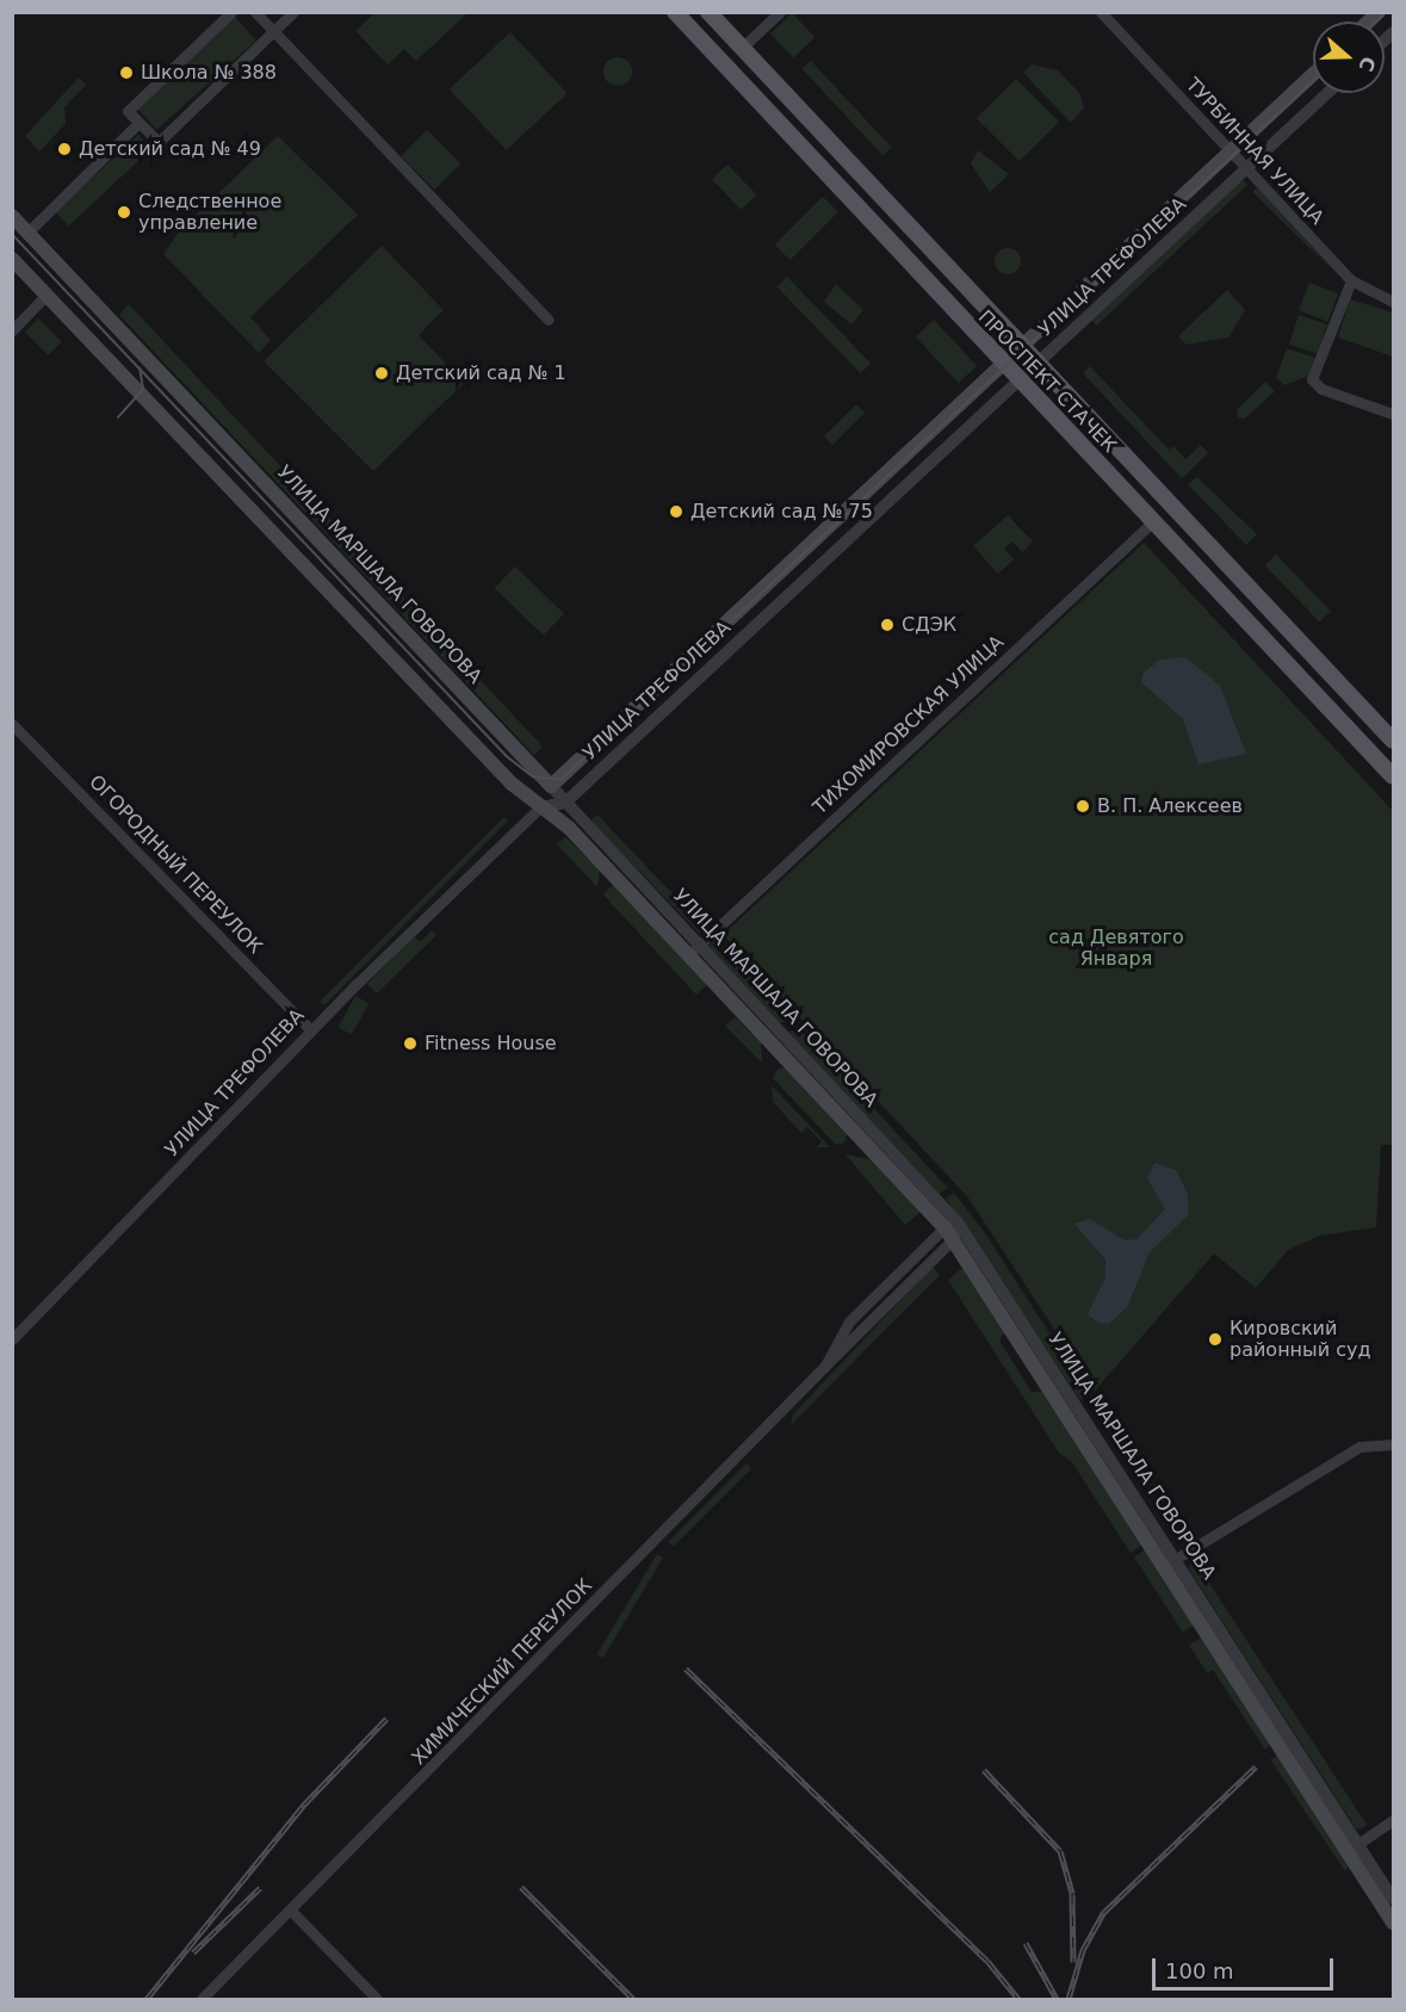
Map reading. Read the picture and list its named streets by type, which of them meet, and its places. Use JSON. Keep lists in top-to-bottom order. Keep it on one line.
{"streets":{"main road":["УЛИЦА ТРЕФОЛЕВА","ПРОСПЕКТ СТАЧЕК","УЛИЦА МАРШАЛА ГОВОРОВА"],"street":["ТУРБИННАЯ УЛИЦА","ТИХОМИРОВСКАЯ УЛИЦА","ОГОРОДНЫЙ ПЕРЕУЛОК","ХИМИЧЕСКИЙ ПЕРЕУЛОК"]},"crossings":[["ТУРБИННАЯ УЛИЦА","УЛИЦА ТРЕФОЛЕВА"],["УЛИЦА ТРЕФОЛЕВА","ПРОСПЕКТ СТАЧЕК"],["УЛИЦА ТРЕФОЛЕВА","УЛИЦА МАРШАЛА ГОВОРОВА"],["УЛИЦА ТРЕФОЛЕВА","ОГОРОДНЫЙ ПЕРЕУЛОК"],["ПРОСПЕКТ СТАЧЕК","ТИХОМИРОВСКАЯ УЛИЦА"],["УЛИЦА МАРШАЛА ГОВОРОВА","ТИХОМИРОВСКАЯ УЛИЦА"],["УЛИЦА МАРШАЛА ГОВОРОВА","ХИМИЧЕСКИЙ ПЕРЕУЛОК"]],"parks":["сад Девятого Января"],"places":["Школа № 388","Детский сад № 49","Следственное управление","Детский сад № 1","Детский сад № 75","СДЭК","В. П. Алексеев","Fitness House","Кировский районный суд"],"scale_bar":"100 m","north":"right"}
